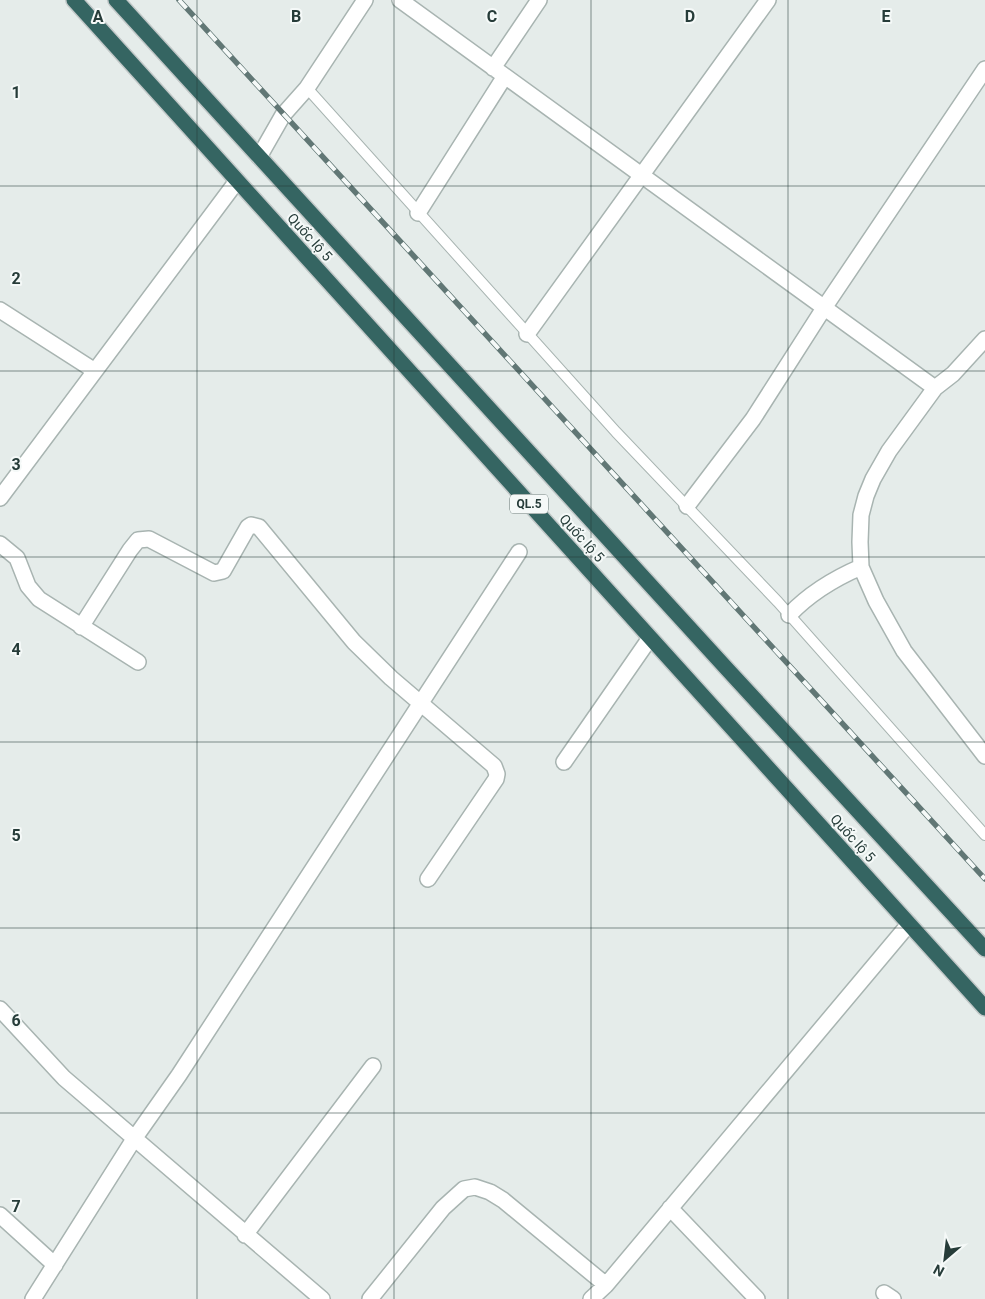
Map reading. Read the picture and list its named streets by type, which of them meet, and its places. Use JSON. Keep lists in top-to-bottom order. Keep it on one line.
{"streets":{"highway":["Quốc lộ 5","QL.5"]},"north":"bottom left","grid":{"columns":["A","B","C","D","E"],"rows":["1","2","3","4","5","6","7"]}}
